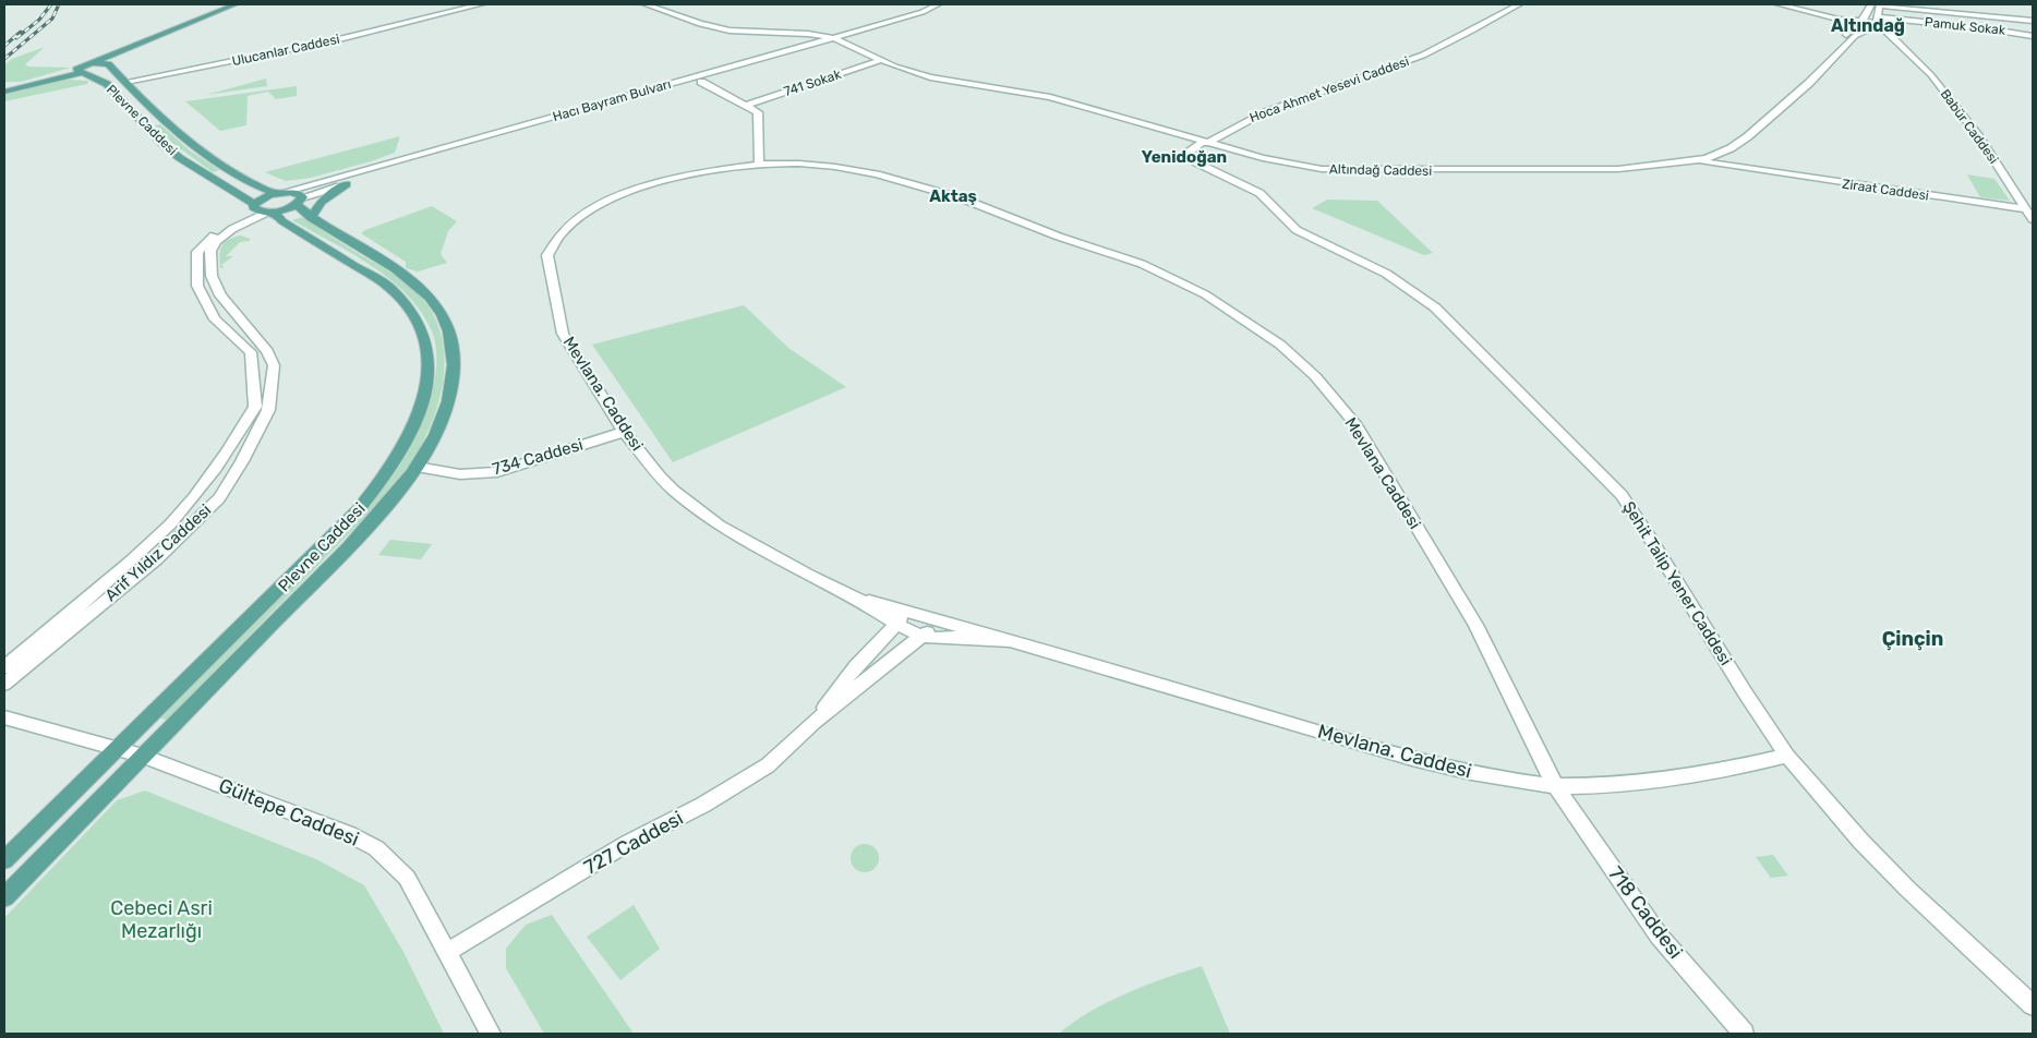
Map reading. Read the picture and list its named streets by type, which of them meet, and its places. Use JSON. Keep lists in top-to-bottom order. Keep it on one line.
{"streets":{"main road":["Pamuk Sokak","Ulucanlar Caddesi","741 Sokak","Hoca Ahmet Yesevi Caddesi","Hacı Bayram Bulvarı","Plevne Caddesi","Babür Caddesi","Altındağ Caddesi","Ziraat Caddesi","Mevlana. Caddesi","734 Caddesi","Mevlana Caddesi","Arif Yıldız Caddesi","Şehit Talip Yener Caddesi","Gültepe Caddesi","727 Caddesi","718 Caddesi"]},"crossings":[["Pamuk Sokak","Babür Caddesi"],["Pamuk Sokak","Altındağ Caddesi"],["Ulucanlar Caddesi","Plevne Caddesi"],["741 Sokak","Altındağ Caddesi"],["Hoca Ahmet Yesevi Caddesi","Altındağ Caddesi"],["Hoca Ahmet Yesevi Caddesi","Şehit Talip Yener Caddesi"],["Hacı Bayram Bulvarı","Plevne Caddesi"],["Hacı Bayram Bulvarı","Altındağ Caddesi"],["Plevne Caddesi","734 Caddesi"],["Plevne Caddesi","Arif Yıldız Caddesi"],["Plevne Caddesi","Gültepe Caddesi"],["Babür Caddesi","Altındağ Caddesi"],["Babür Caddesi","Ziraat Caddesi"],["Altındağ Caddesi","Ziraat Caddesi"],["Altındağ Caddesi","Şehit Talip Yener Caddesi"],["Mevlana. Caddesi","734 Caddesi"],["Mevlana. Caddesi","Mevlana Caddesi"],["Mevlana. Caddesi","Şehit Talip Yener Caddesi"],["Mevlana. Caddesi","727 Caddesi"],["Mevlana. Caddesi","718 Caddesi"],["Mevlana Caddesi","718 Caddesi"],["Gültepe Caddesi","727 Caddesi"]],"districts":["Altındağ","Yenidoğan","Aktaş","Çinçin"],"parks":["Cebeci Asri Mezarlığı"]}
